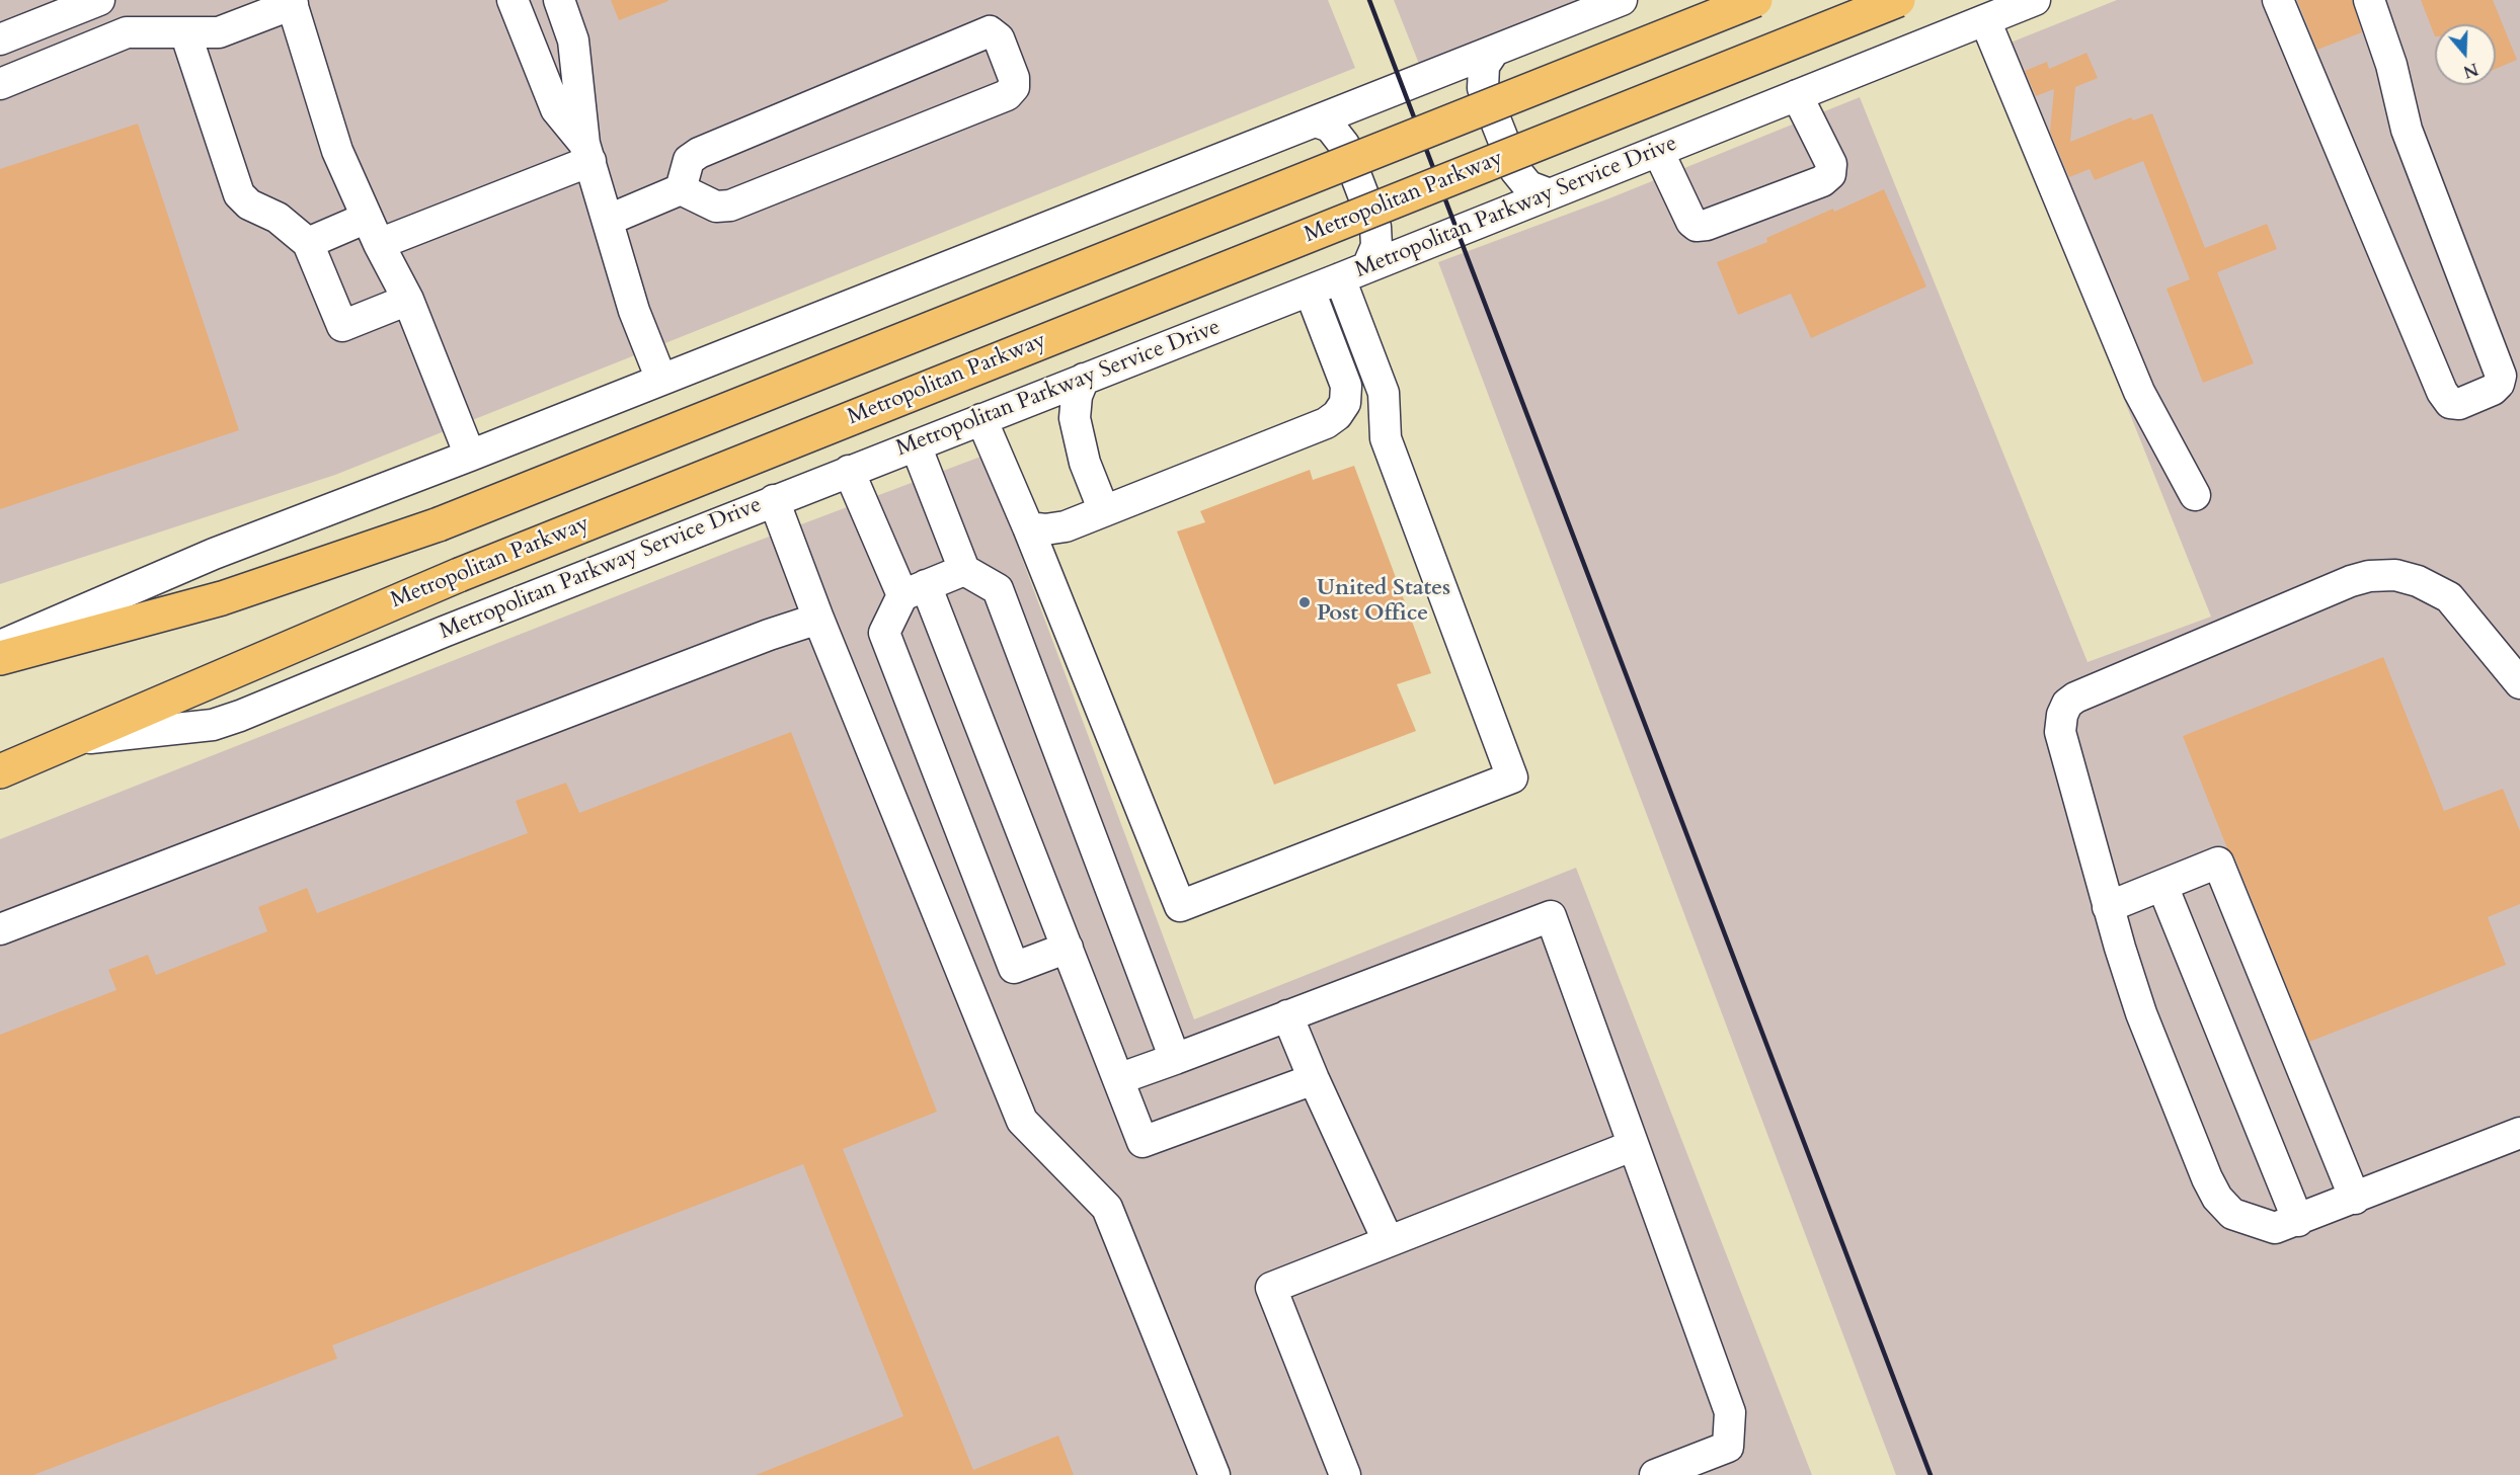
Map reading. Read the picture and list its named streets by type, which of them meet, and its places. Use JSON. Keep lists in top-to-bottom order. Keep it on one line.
{"streets":{"main road":["Metropolitan Parkway"],"street":["Metropolitan Parkway Service Drive"]},"crossings":[["Metropolitan Parkway","Metropolitan Parkway Service Drive"]],"places":["United States Post Office"],"north":"bottom"}
